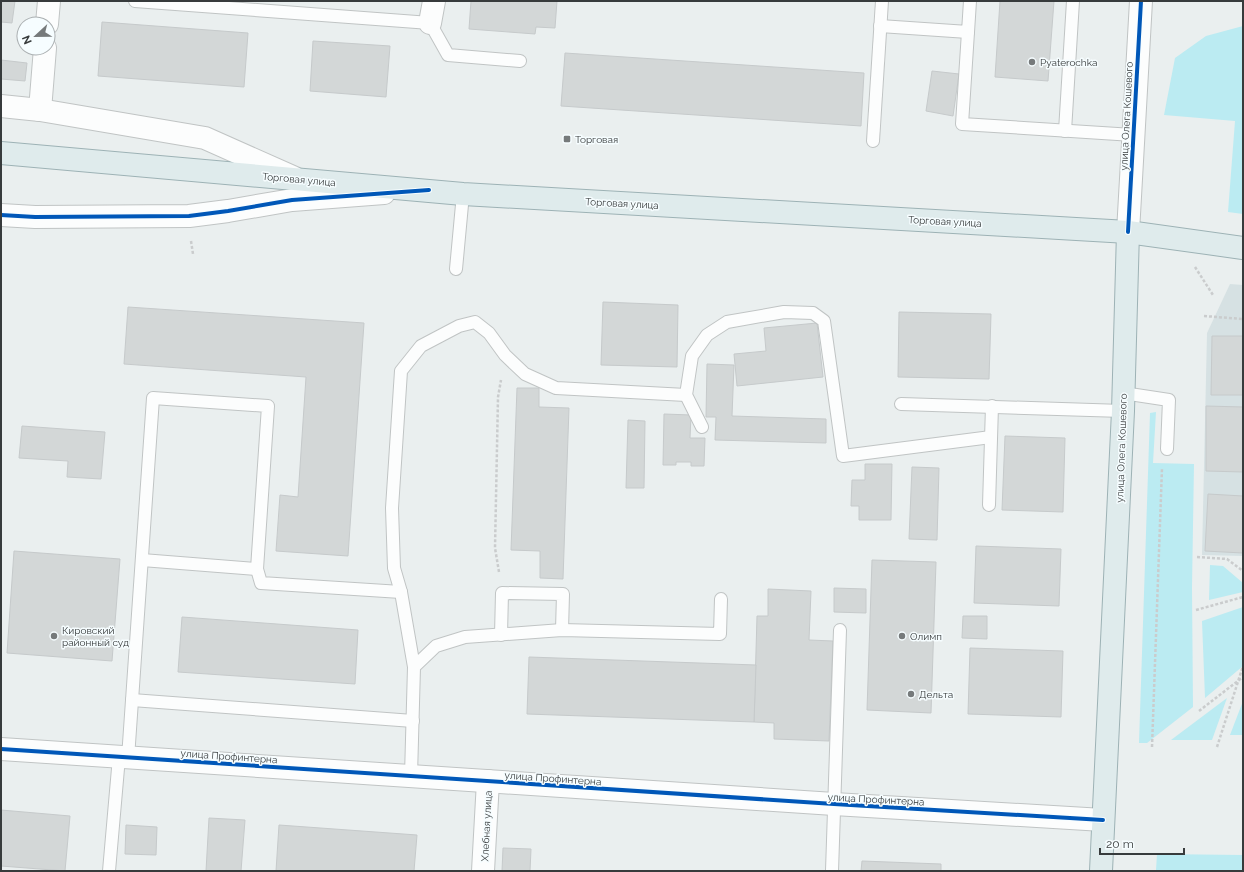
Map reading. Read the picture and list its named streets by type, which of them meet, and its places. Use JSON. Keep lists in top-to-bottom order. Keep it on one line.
{"streets":{"main road":["улица Олега Кошевого","Торговая улица"],"street":["улица Профинтерна","Хлебная улица"]},"crossings":[["улица Олега Кошевого","Торговая улица"],["улица Олега Кошевого","улица Профинтерна"],["улица Профинтерна","Хлебная улица"]],"places":{"other":["Pyaterochka","Кировский районный суд","Олимп","Дельта"],"transit":["Торговая"]},"scale_bar":"20 m","north":"left"}
